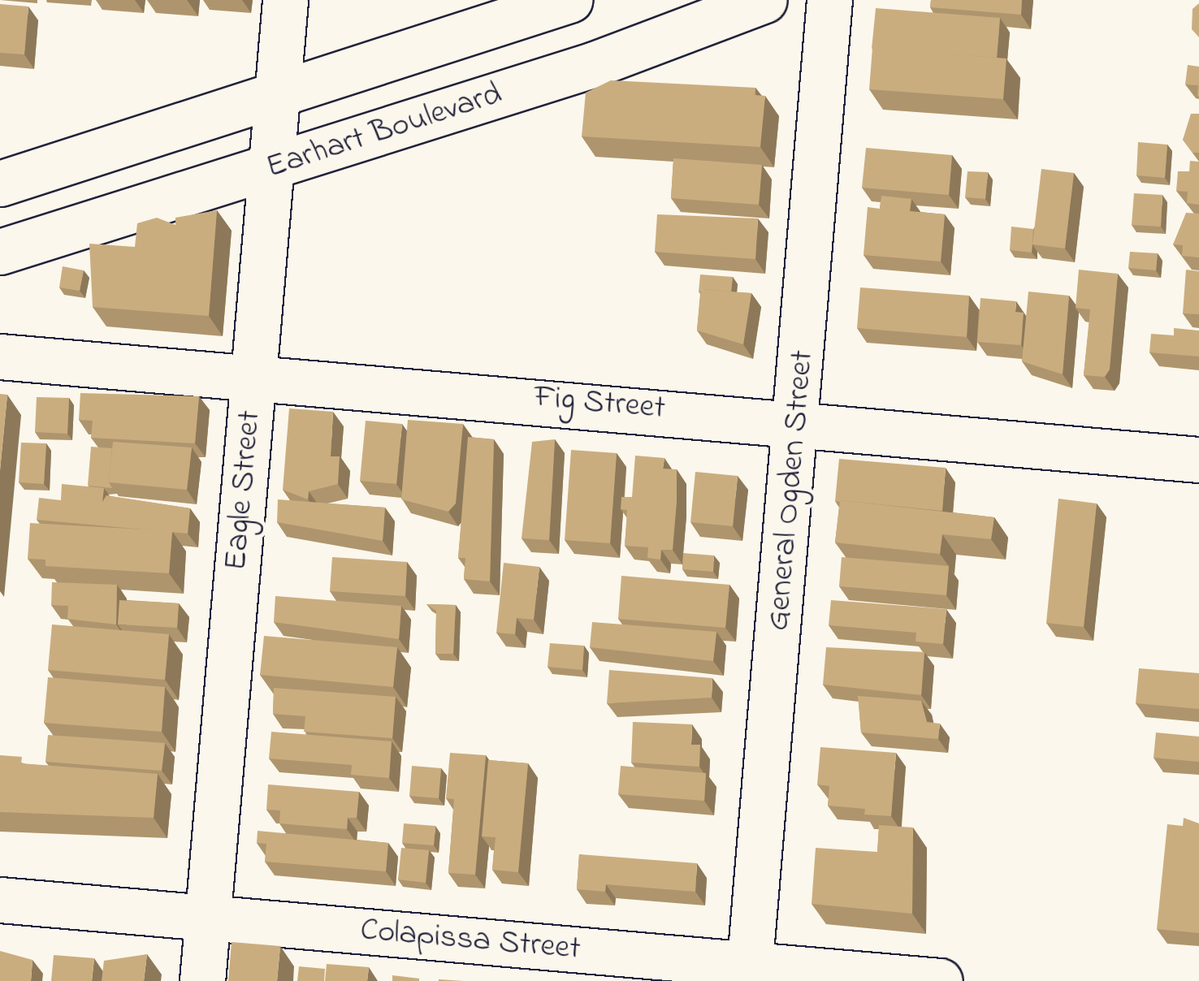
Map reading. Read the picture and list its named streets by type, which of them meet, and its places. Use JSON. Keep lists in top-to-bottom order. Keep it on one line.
{"streets":{"street":["Earhart Boulevard","Fig Street","Eagle Street","General Ogden Street","Colapissa Street"]},"crossings":[["Earhart Boulevard","Eagle Street"],["Fig Street","Eagle Street"],["Fig Street","General Ogden Street"],["Eagle Street","Colapissa Street"],["General Ogden Street","Colapissa Street"]]}
